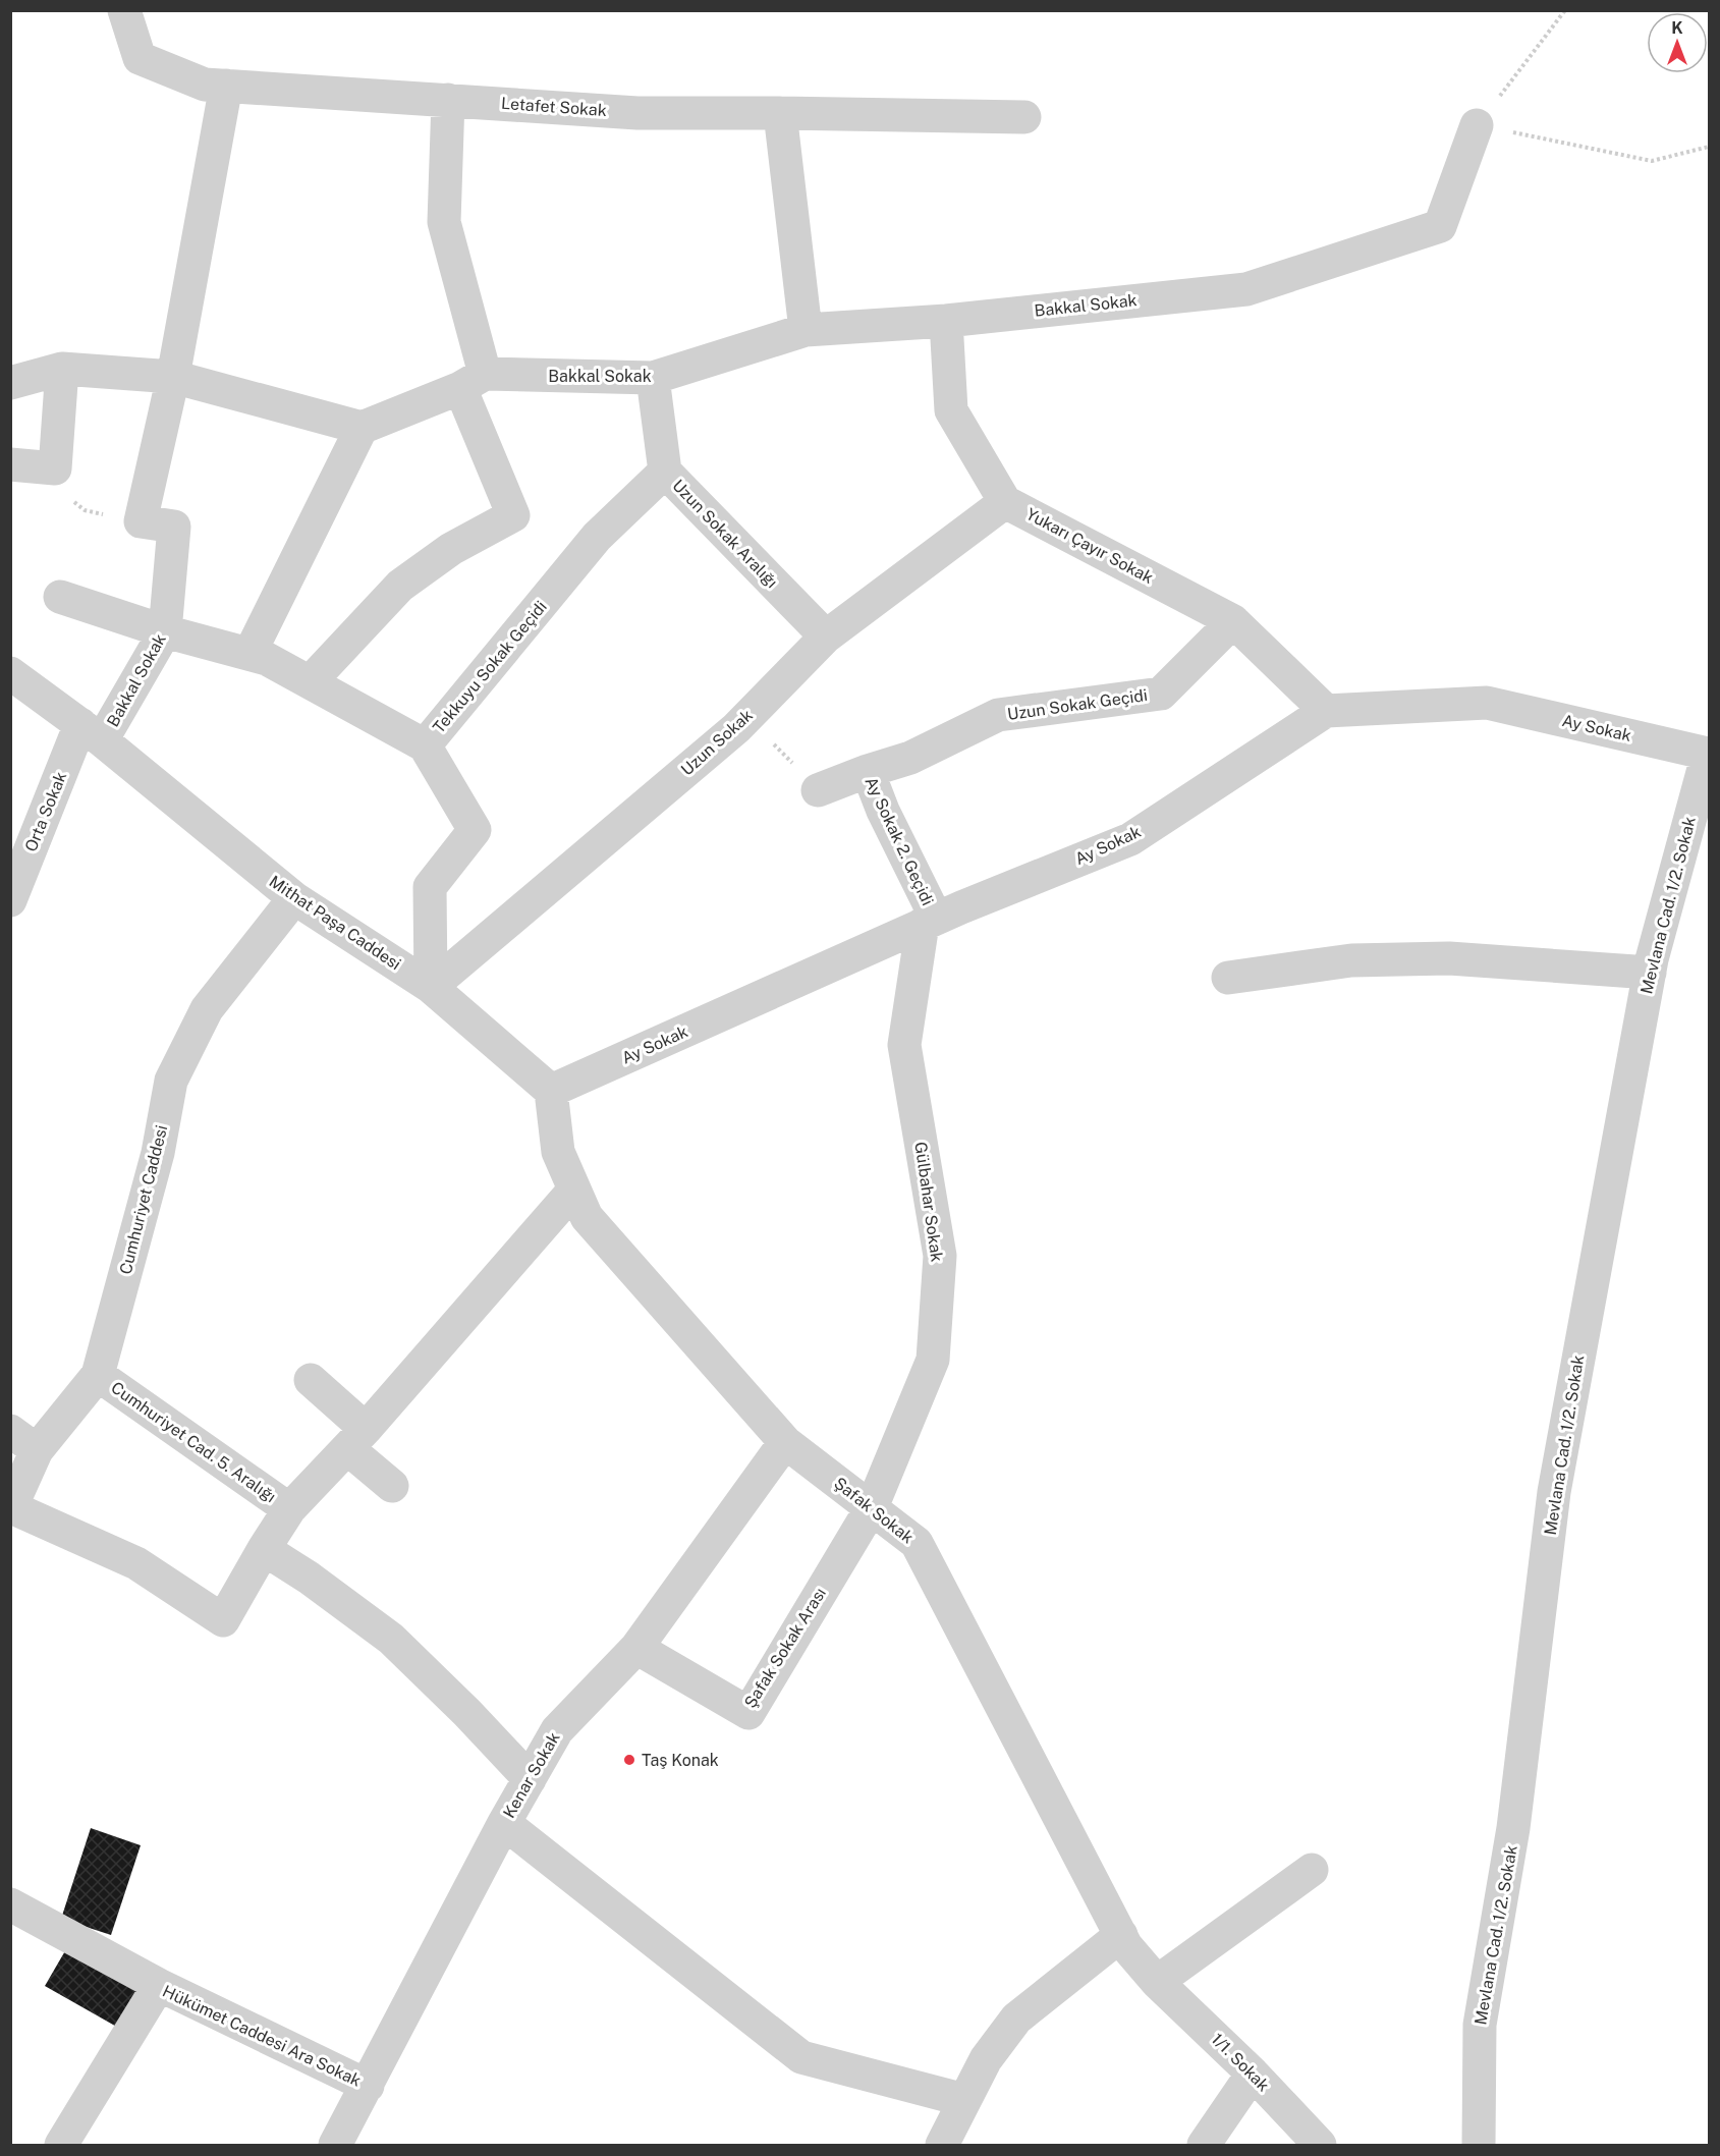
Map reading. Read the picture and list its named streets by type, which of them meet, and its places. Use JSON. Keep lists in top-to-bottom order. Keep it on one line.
{"streets":{"street":["Letafet Sokak","Bakkal Sokak","Uzun Sokak Aralığı","Yukarı Çayır Sokak","Tekkuyu Sokak Geçidi","Uzun Sokak Geçidi","Ay Sokak","Uzun Sokak","Orta Sokak","Ay Sokak 2. Geçidi","Mevlana Cad. 1/2. Sokak","Mithat Paşa Caddesi","Cumhuriyet Caddesi","Gülbahar Sokak","Cumhuriyet Cad. 5. Aralığı","Şafak Sokak","Şafak Sokak Arası","Kenar Sokak","Hükümet Caddesi Ara Sokak","1/1. Sokak"]},"crossings":[["Bakkal Sokak","Uzun Sokak Aralığı"],["Bakkal Sokak","Yukarı Çayır Sokak"],["Bakkal Sokak","Orta Sokak"],["Bakkal Sokak","Mithat Paşa Caddesi"],["Uzun Sokak Aralığı","Tekkuyu Sokak Geçidi"],["Uzun Sokak Aralığı","Uzun Sokak"],["Yukarı Çayır Sokak","Uzun Sokak Geçidi"],["Yukarı Çayır Sokak","Ay Sokak"],["Yukarı Çayır Sokak","Uzun Sokak"],["Tekkuyu Sokak Geçidi","Uzun Sokak"],["Tekkuyu Sokak Geçidi","Mithat Paşa Caddesi"],["Uzun Sokak Geçidi","Ay Sokak 2. Geçidi"],["Ay Sokak","Ay Sokak 2. Geçidi"],["Ay Sokak","Mevlana Cad. 1/2. Sokak"],["Ay Sokak","Mithat Paşa Caddesi"],["Ay Sokak","Gülbahar Sokak"],["Ay Sokak","Şafak Sokak"],["Uzun Sokak","Mithat Paşa Caddesi"],["Orta Sokak","Mithat Paşa Caddesi"],["Ay Sokak 2. Geçidi","Gülbahar Sokak"],["Mithat Paşa Caddesi","Cumhuriyet Caddesi"],["Mithat Paşa Caddesi","Şafak Sokak"],["Cumhuriyet Caddesi","Cumhuriyet Cad. 5. Aralığı"],["Gülbahar Sokak","Şafak Sokak"],["Gülbahar Sokak","Şafak Sokak Arası"],["Şafak Sokak","Şafak Sokak Arası"],["Şafak Sokak","Kenar Sokak"],["Şafak Sokak","1/1. Sokak"],["Şafak Sokak Arası","Kenar Sokak"],["Kenar Sokak","Hükümet Caddesi Ara Sokak"]],"places":["Taş Konak"],"north":"top"}
